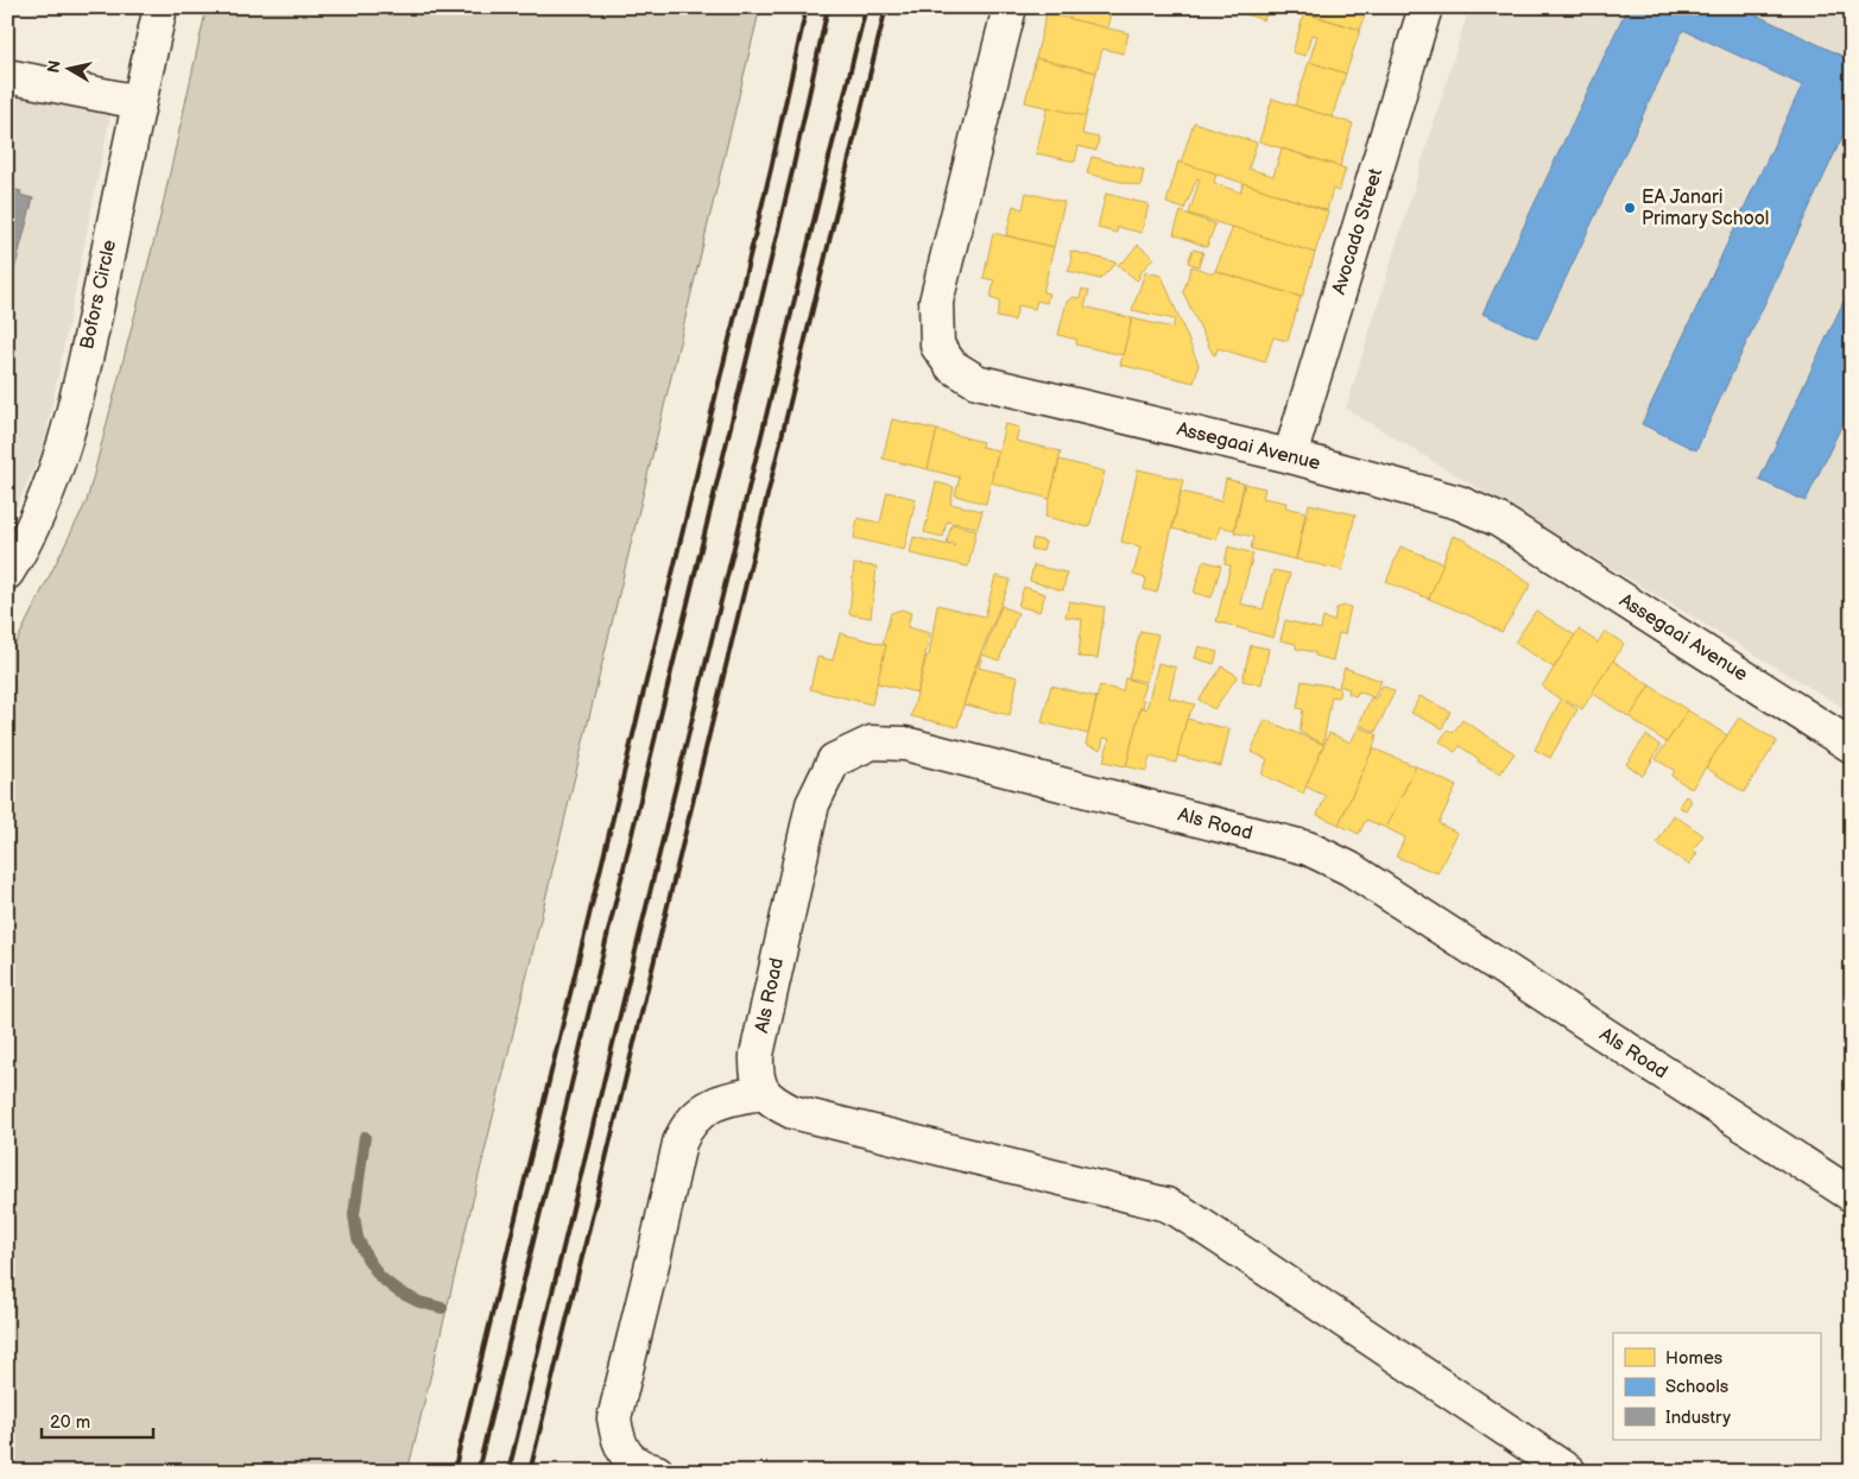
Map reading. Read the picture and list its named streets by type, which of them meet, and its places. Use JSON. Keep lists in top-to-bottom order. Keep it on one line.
{"streets":{"street":["Avocado Street","Bofors Circle","Assegaai Avenue","Als Road"]},"crossings":[["Avocado Street","Assegaai Avenue"]],"places":["EA Janari Primary School"],"legend":["Homes","Schools","Industry"],"scale_bar":"20 m","north":"left"}
